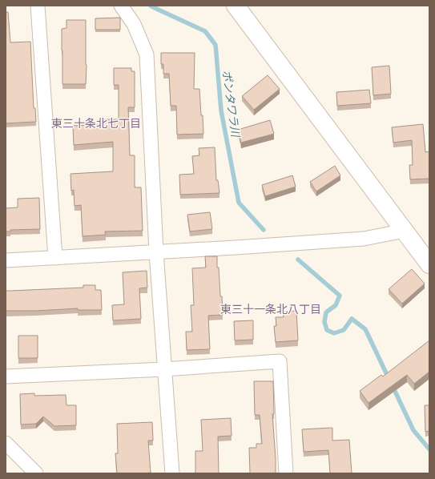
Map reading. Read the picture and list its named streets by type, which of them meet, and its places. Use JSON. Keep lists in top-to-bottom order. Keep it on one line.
{"districts":["東三十条北七丁目","東三十一条北八丁目"],"water":["ポンタワラ川"]}
